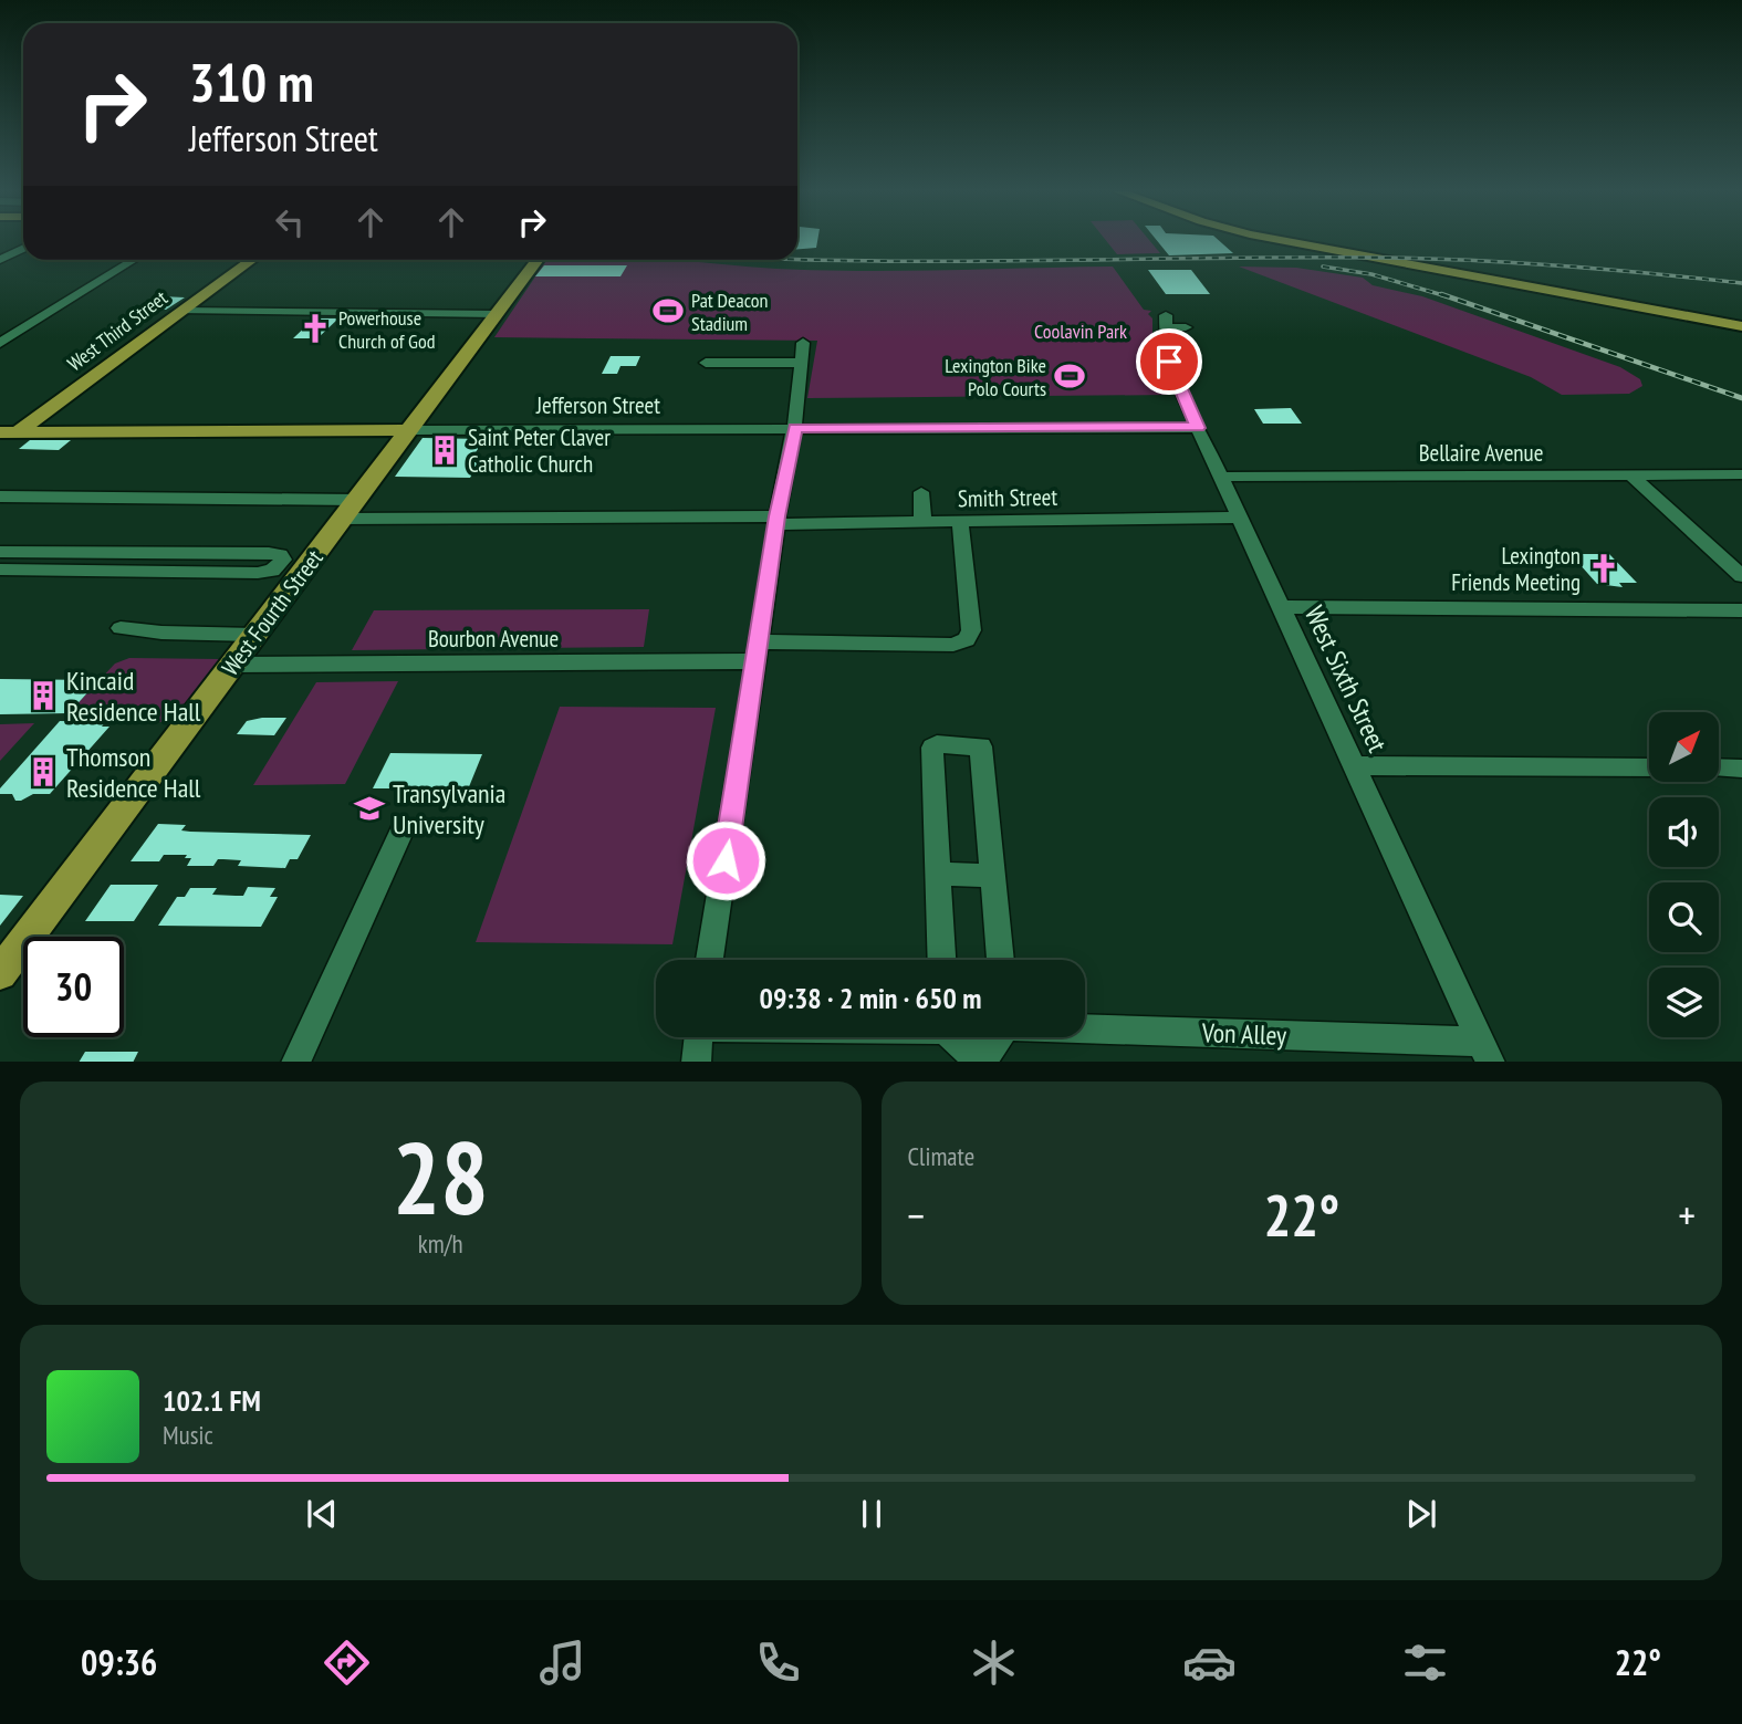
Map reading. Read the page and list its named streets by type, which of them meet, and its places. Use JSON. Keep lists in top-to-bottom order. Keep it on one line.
{"streets":{"main road":["West Third Street","Jefferson Street","West Fourth Street"],"street":["Bellaire Avenue","Smith Street","Bourbon Avenue","West Sixth Street","Von Alley"]},"crossings":[["West Third Street","Jefferson Street"],["Jefferson Street","West Fourth Street"],["Jefferson Street","West Sixth Street"],["Bellaire Avenue","West Sixth Street"],["Smith Street","West Fourth Street"],["Smith Street","Bourbon Avenue"],["Smith Street","West Sixth Street"],["West Fourth Street","Bourbon Avenue"],["West Sixth Street","Von Alley"]],"parks":["Coolavin Park"],"places":{"sports":["Pat Deacon Stadium","Lexington Bike Polo Courts"],"church":["Powerhouse Church of God","Lexington Friends Meeting"],"building":["Saint Peter Claver Catholic Church","Kincaid Residence Hall","Thomson Residence Hall"],"school or university":["Transylvania University"]},"north":"top right","page":{"turn":["310 m","Jefferson Street"],"limit":"30","trip":"09:38 · 2 min · 650 m","tile":[["28","km/h"],"Climate"],"heat":["−","22°","+"],"song":["102.1 FM","Music"],"tabs":["09:36","22°"]}}
